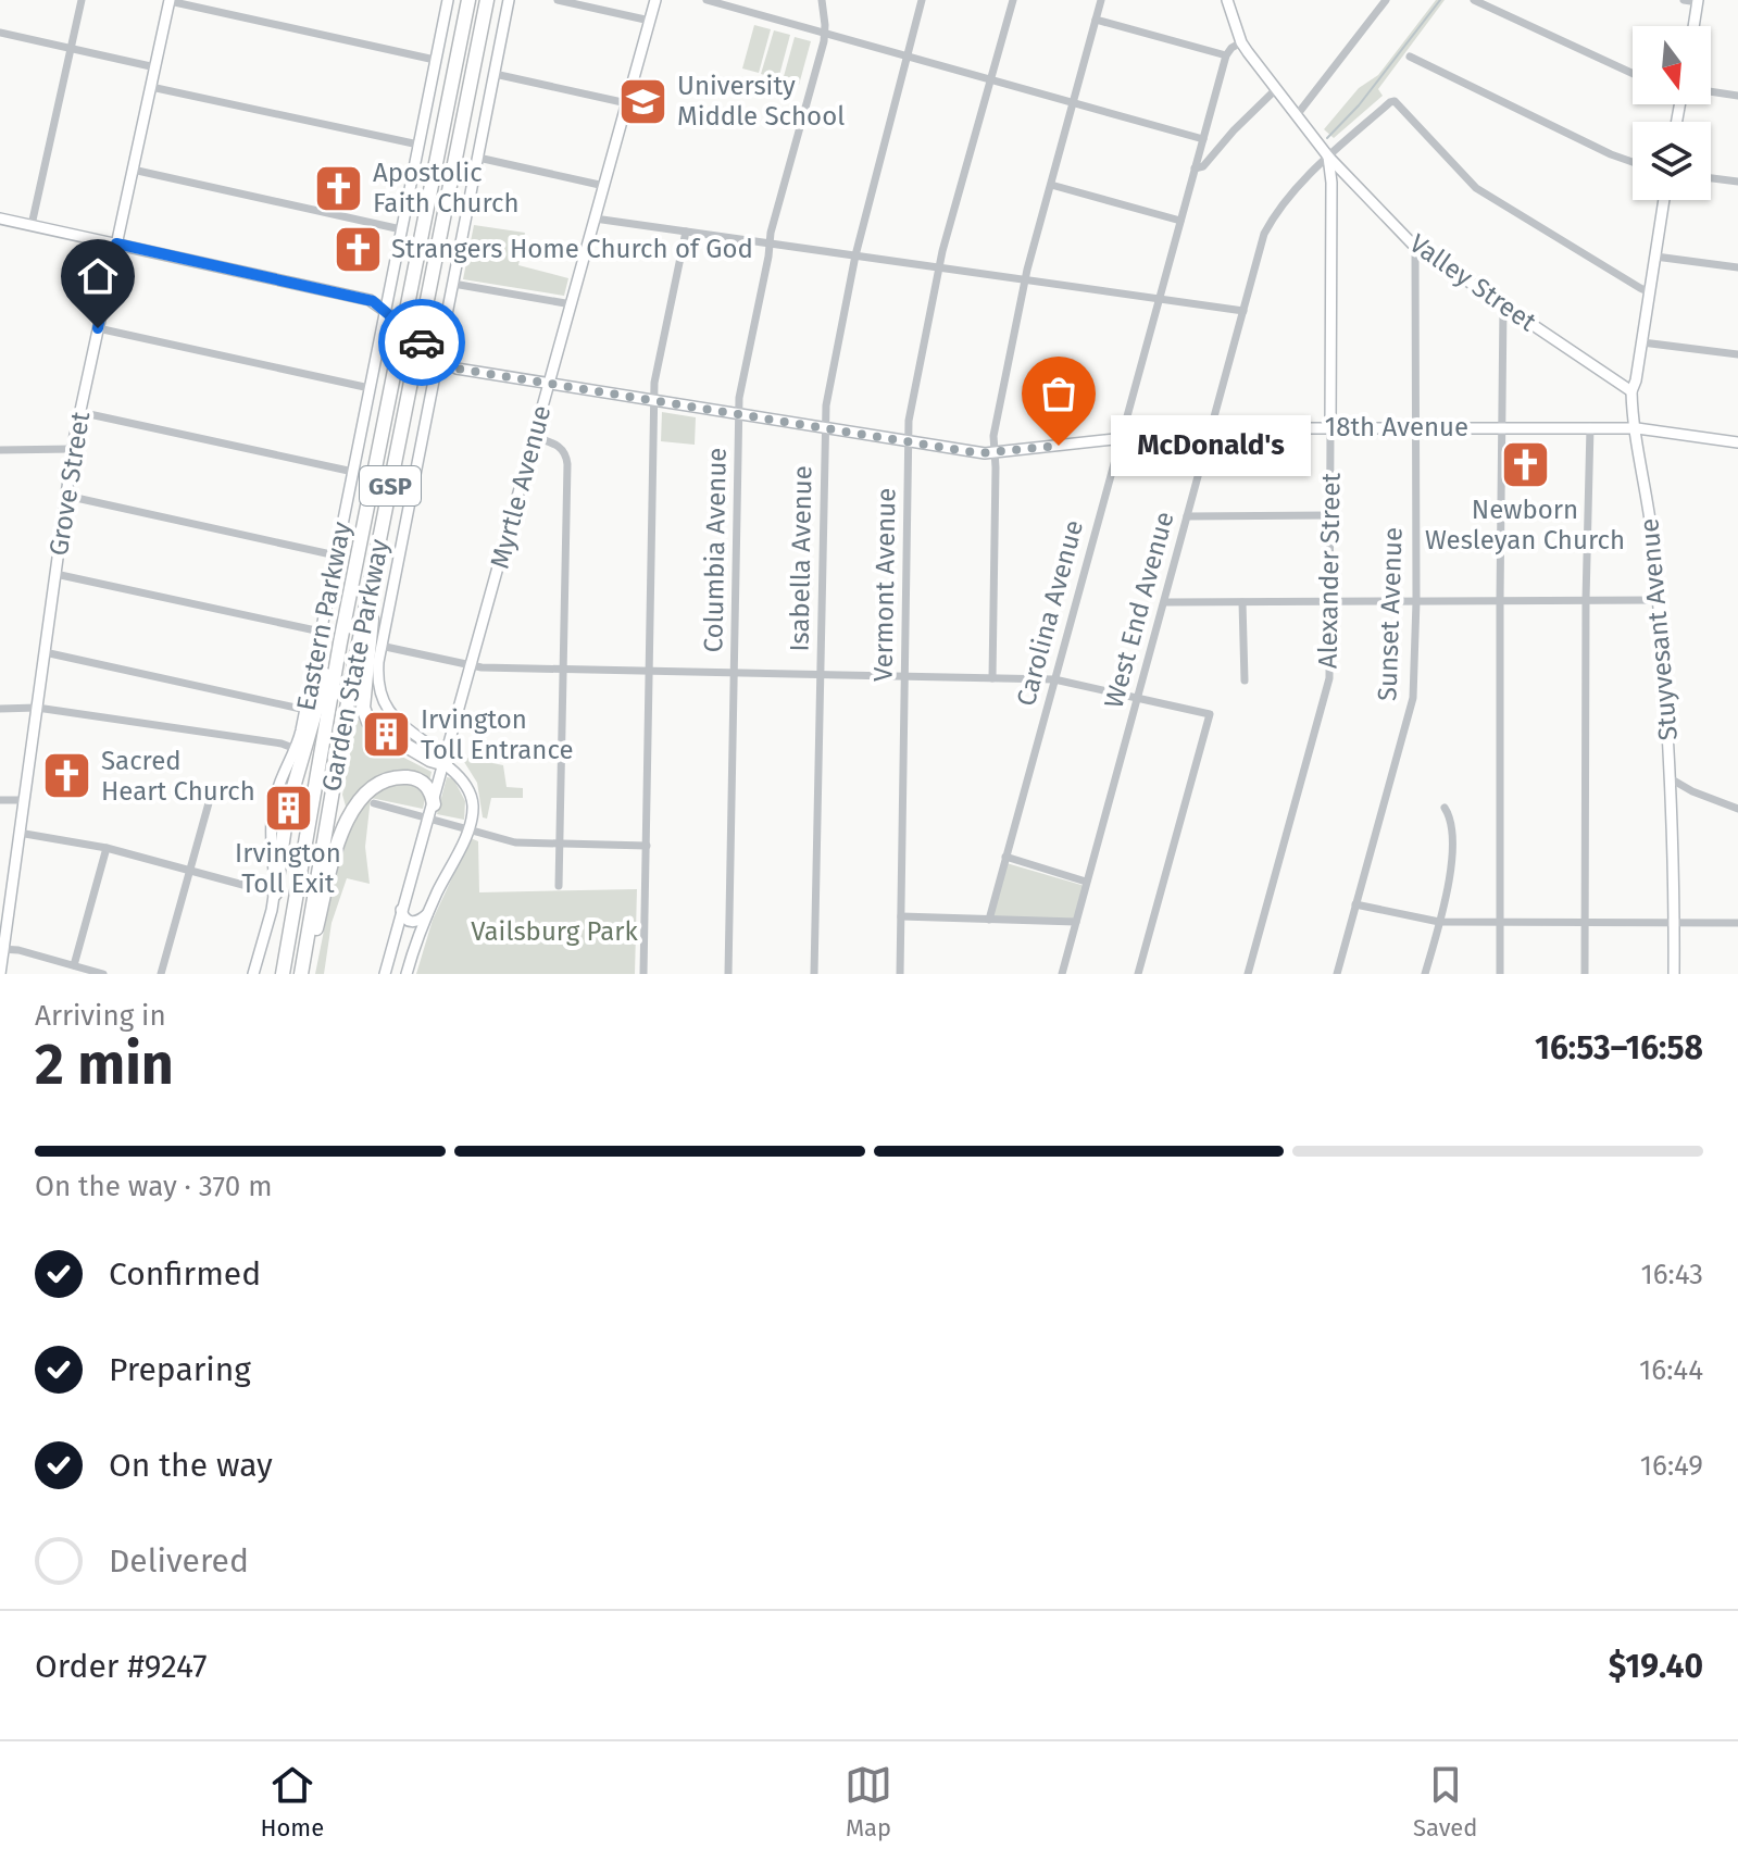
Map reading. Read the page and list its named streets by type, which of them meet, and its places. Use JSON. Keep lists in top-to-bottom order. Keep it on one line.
{"streets":{"highway":["GSP","Garden State Parkway"],"main road":["Valley Street","18th Avenue","Grove Street","Myrtle Avenue","Alexander Street","Eastern Parkway","Stuyvesant Avenue"],"street":["Columbia Avenue","Isabella Avenue","Vermont Avenue","West End Avenue","Carolina Avenue","Sunset Avenue"]},"crossings":[["Valley Street","Alexander Street"],["Valley Street","West End Avenue"],["Valley Street","Sunset Avenue"],["Valley Street","Stuyvesant Avenue"],["18th Avenue","Grove Street"],["18th Avenue","Myrtle Avenue"],["18th Avenue","Columbia Avenue"],["18th Avenue","Isabella Avenue"],["18th Avenue","Alexander Street"],["18th Avenue","Vermont Avenue"],["18th Avenue","West End Avenue"],["18th Avenue","Carolina Avenue"],["18th Avenue","Sunset Avenue"],["18th Avenue","Eastern Parkway"],["18th Avenue","Stuyvesant Avenue"],["Alexander Street","West End Avenue"],["West End Avenue","Stuyvesant Avenue"]],"parks":["Vailsburg Park"],"places":{"school or university":["University Middle School"],"church":["Apostolic Faith Church","Strangers Home Church of God","Newborn Wesleyan Church","Sacred Heart Church"],"other":["McDonald's"],"building":["Irvington Toll Entrance","Irvington Toll Exit"]},"north":"bottom","page":{"bubble":"McDonald's","heading":["2 min","Arriving in","16:53–16:58"],"panel":["Order #9247","$19.40"],"bar":"On the way · 370 m","list":[["Confirmed","16:43"],["Preparing","16:44"],["On the way","16:49"],"Delivered"],"tabs":["Home","Map","Saved"]}}
